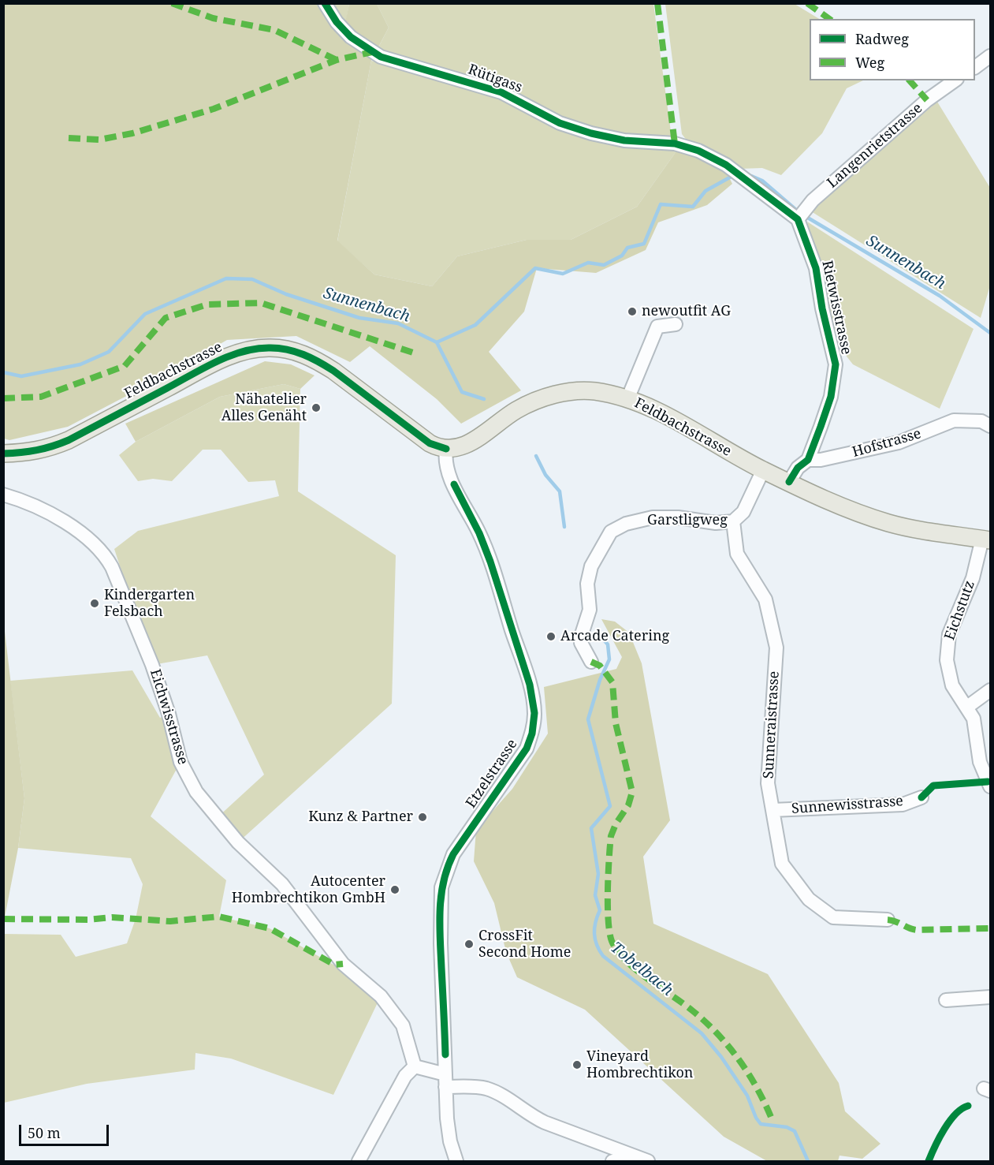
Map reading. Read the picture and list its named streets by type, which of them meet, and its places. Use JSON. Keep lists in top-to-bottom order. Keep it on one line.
{"streets":{"main road":["Feldbachstrasse"],"street":["Rütigass","Langenrietstrasse","Rietwisstrasse","Hofstrasse","Garstligweg","Eichstutz","Eichwisstrasse","Sunneraistrasse","Etzelstrasse","Sunnewisstrasse"]},"crossings":[["Rütigass","Langenrietstrasse"],["Rütigass","Rietwisstrasse"],["Langenrietstrasse","Rietwisstrasse"],["Rietwisstrasse","Feldbachstrasse"],["Rietwisstrasse","Hofstrasse"],["Feldbachstrasse","Garstligweg"],["Feldbachstrasse","Eichstutz"],["Feldbachstrasse","Etzelstrasse"],["Garstligweg","Sunneraistrasse"],["Sunneraistrasse","Sunnewisstrasse"]],"water":["Sunnenbach","Tobelbach"],"places":["newoutfit AG","Nähatelier Alles Genäht","Kindergarten Felsbach","Arcade Catering","Kunz & Partner","Autocenter Hombrechtikon GmbH","CrossFit Second Home","Vineyard Hombrechtikon"],"legend":["Radweg","Weg"],"scale_bar":"50 m"}
